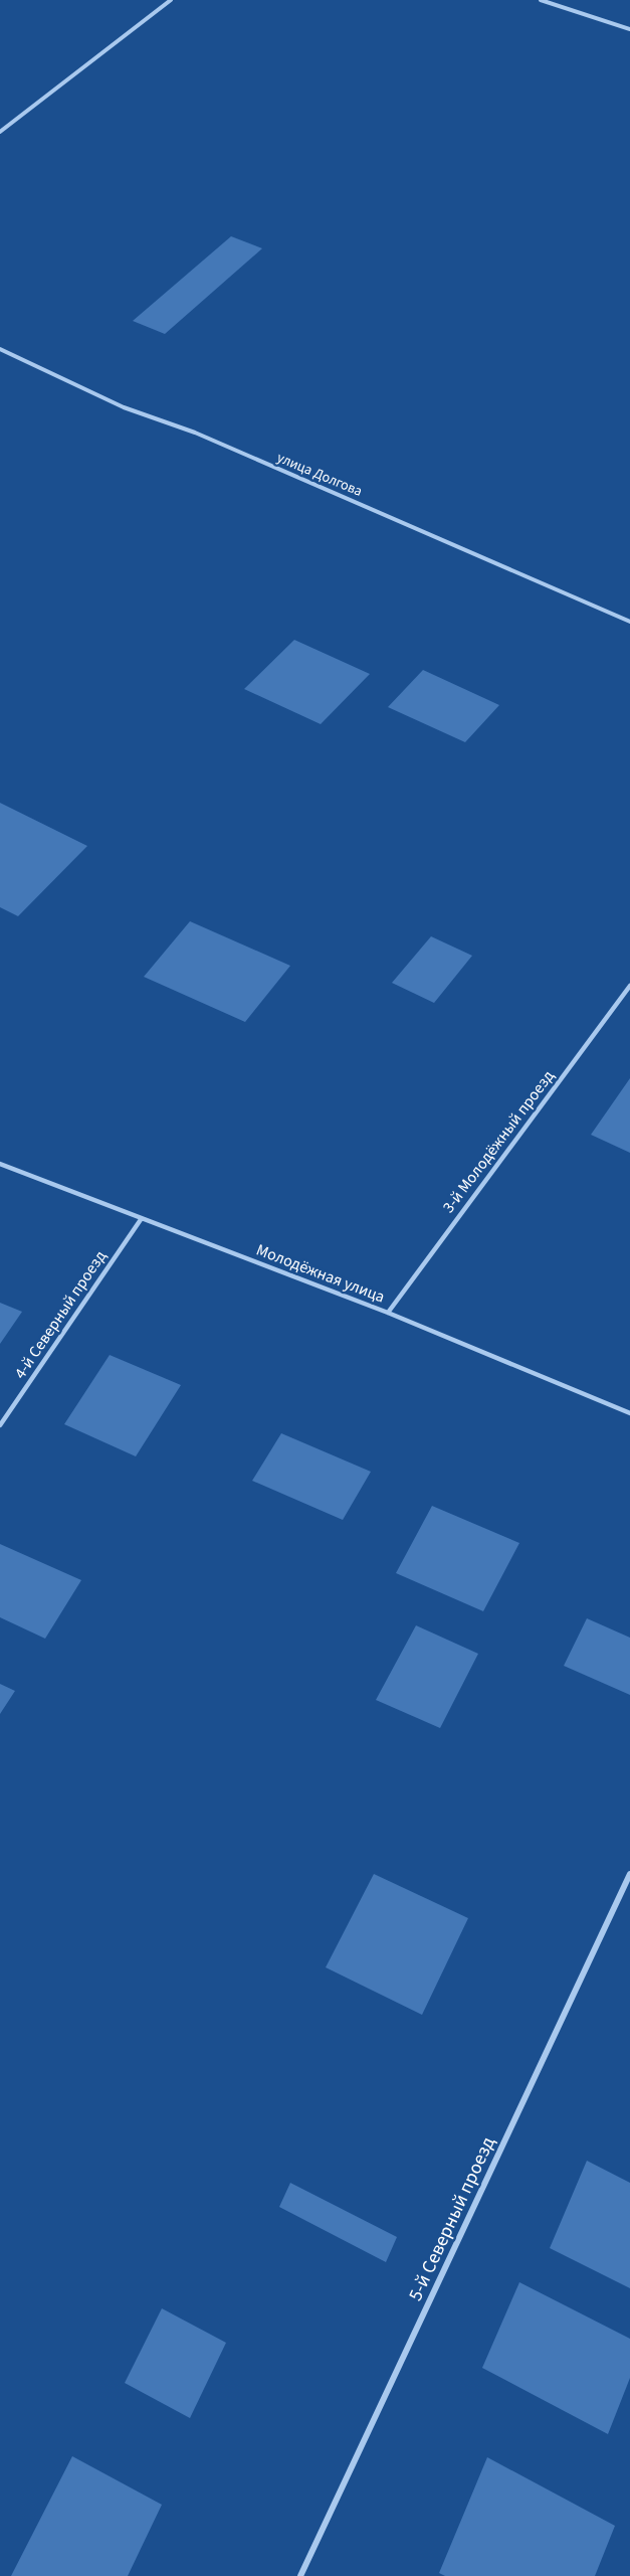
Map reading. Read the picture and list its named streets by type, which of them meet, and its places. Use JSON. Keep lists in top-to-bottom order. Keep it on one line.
{"streets":{"street":["улица Долгова","3-й Молодёжный проезд","Молодёжная улица","4-й Северный проезд","5-й Северный проезд"]},"crossings":[["3-й Молодёжный проезд","Молодёжная улица"],["Молодёжная улица","4-й Северный проезд"]]}
